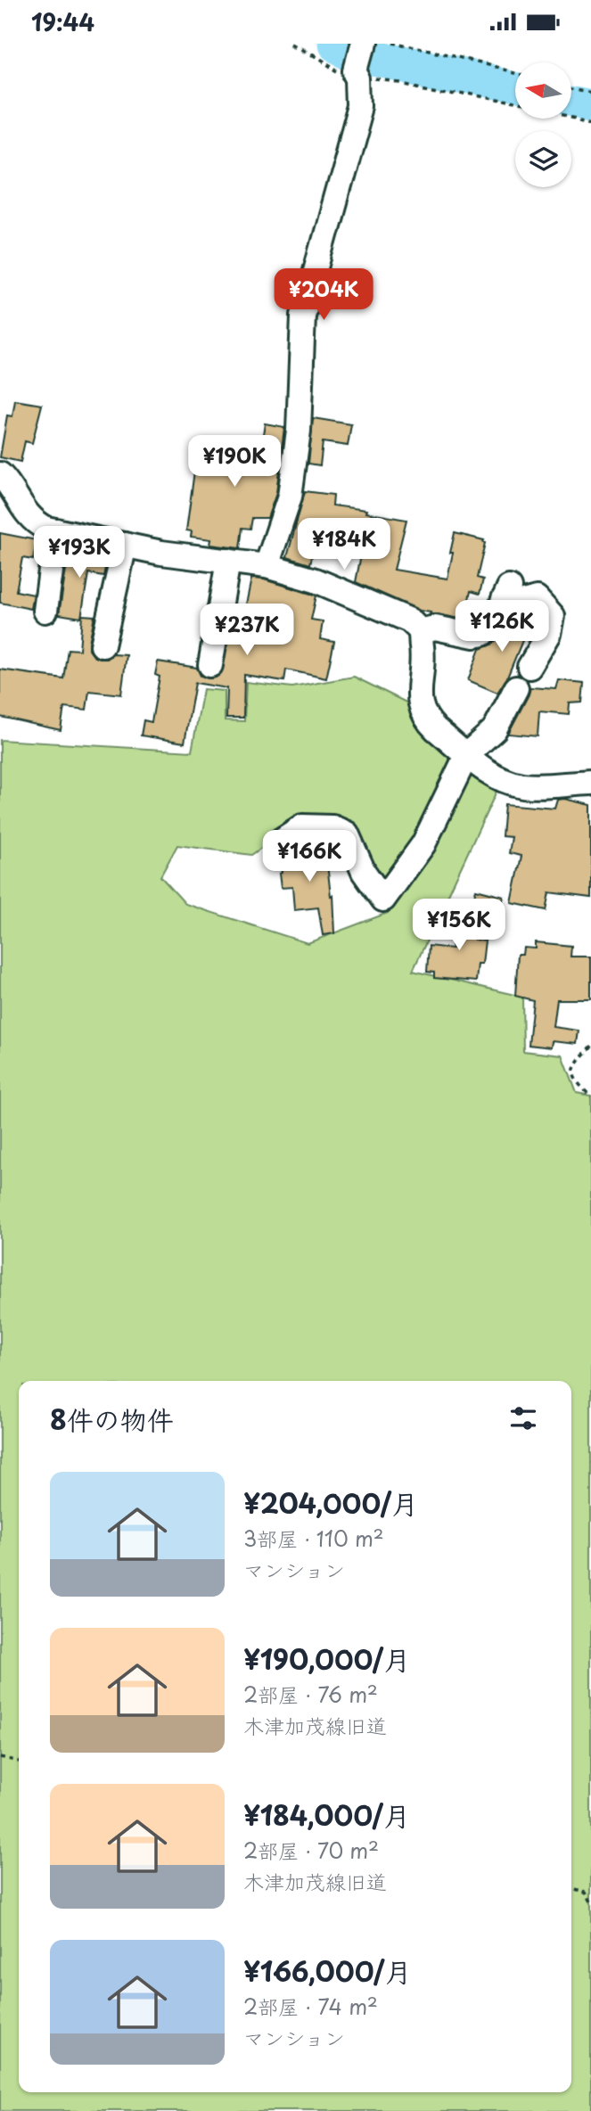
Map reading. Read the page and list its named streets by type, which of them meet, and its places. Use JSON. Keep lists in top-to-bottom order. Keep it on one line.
{"north":"left","page":{"status":"19:44","price":["¥204K","¥190K","¥184K","¥193K","¥126K","¥237K","¥166K","¥156K"],"heading":"8件の物件","list":[{"name":"¥204,000/月","note":"3部屋 · 110 m² · マンション"},{"name":"¥190,000/月","note":"2部屋 · 76 m² · 木津加茂線旧道"},{"name":"¥184,000/月","note":"2部屋 · 70 m² · 木津加茂線旧道"},{"name":"¥166,000/月","note":"2部屋 · 74 m² · マンション"}]}}
